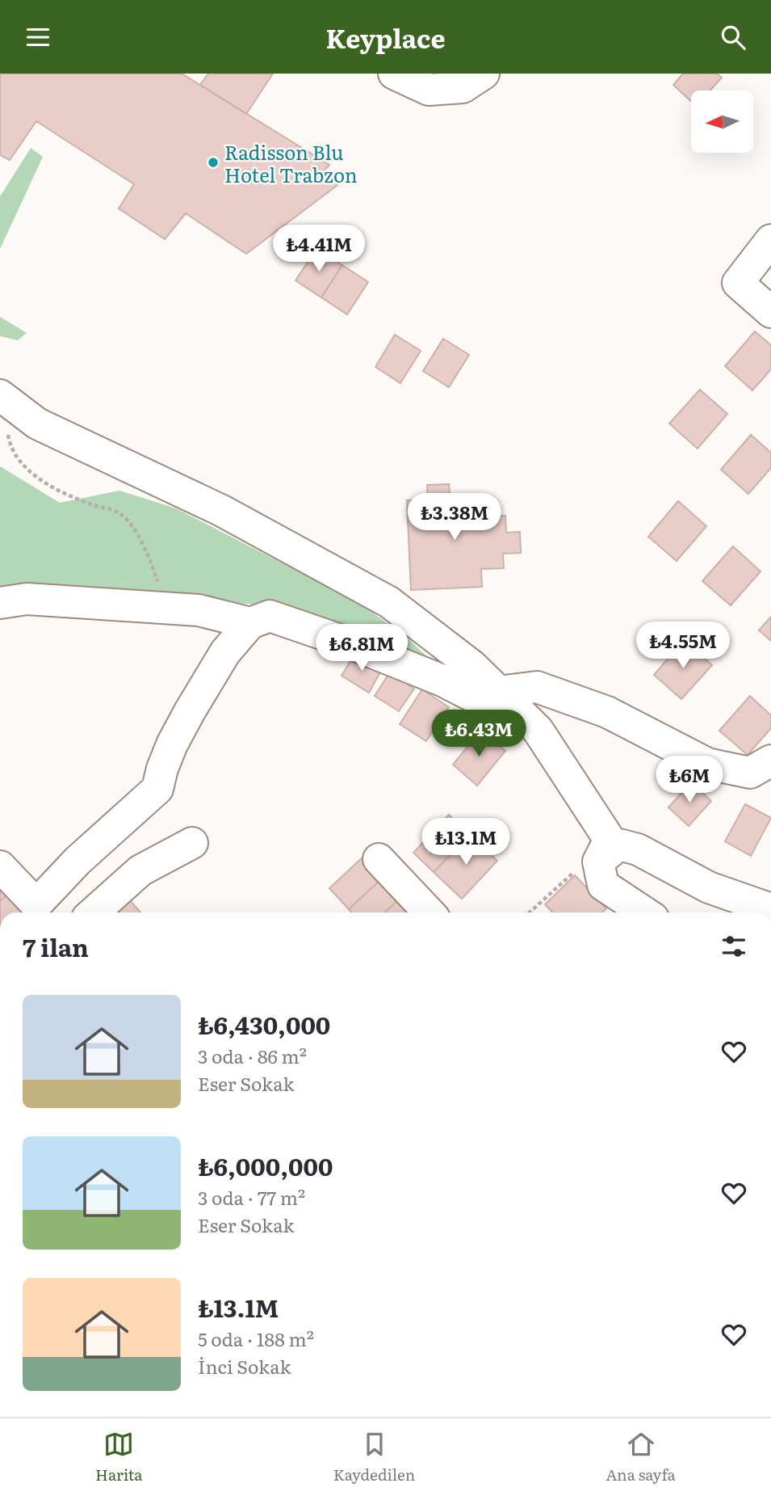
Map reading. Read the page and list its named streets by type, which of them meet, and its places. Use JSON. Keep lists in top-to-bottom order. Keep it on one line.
{"places":["Radisson Blu Hotel Trabzon"],"north":"left","page":{"header":"Keyplace","price":["₺4.41M","₺3.38M","₺4.55M","₺6.81M","₺6.43M","₺6M","₺13.1M"],"heading":"7 ilan","list":[{"name":"₺6,430,000","note":"3 oda · 86 m² · Eser Sokak"},{"name":"₺6,000,000","note":"3 oda · 77 m² · Eser Sokak"},{"name":"₺13.1M","note":"5 oda · 188 m² · İnci Sokak"}],"tabs":["Harita","Kaydedilen","Ana sayfa"]}}
